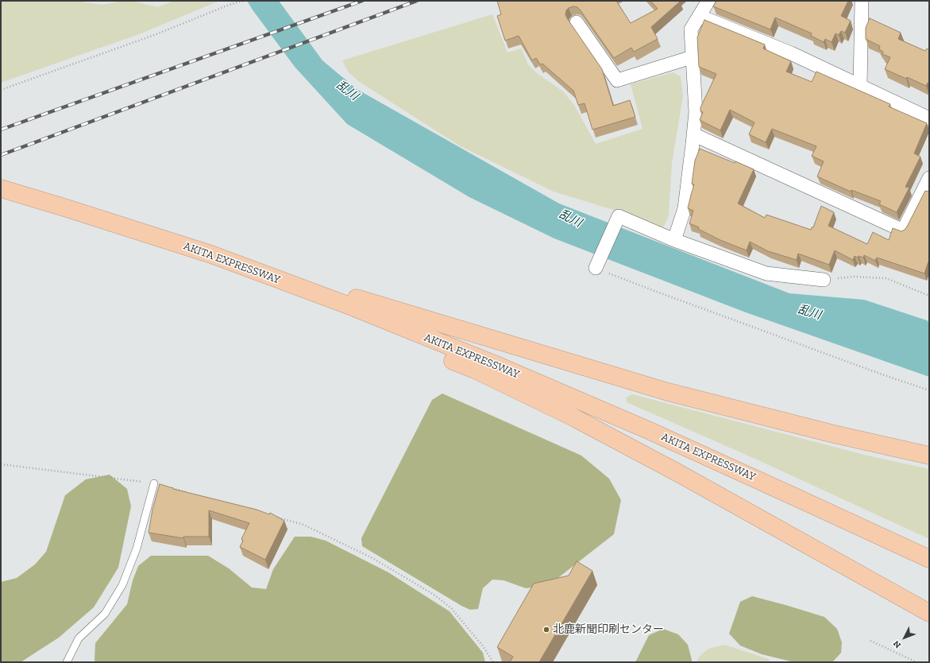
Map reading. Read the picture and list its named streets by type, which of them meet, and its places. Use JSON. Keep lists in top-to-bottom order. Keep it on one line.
{"streets":{"highway":["AKITA EXPRESSWAY"]},"water":["乱川"],"places":["北鹿新聞印刷センター"],"north":"bottom left"}
